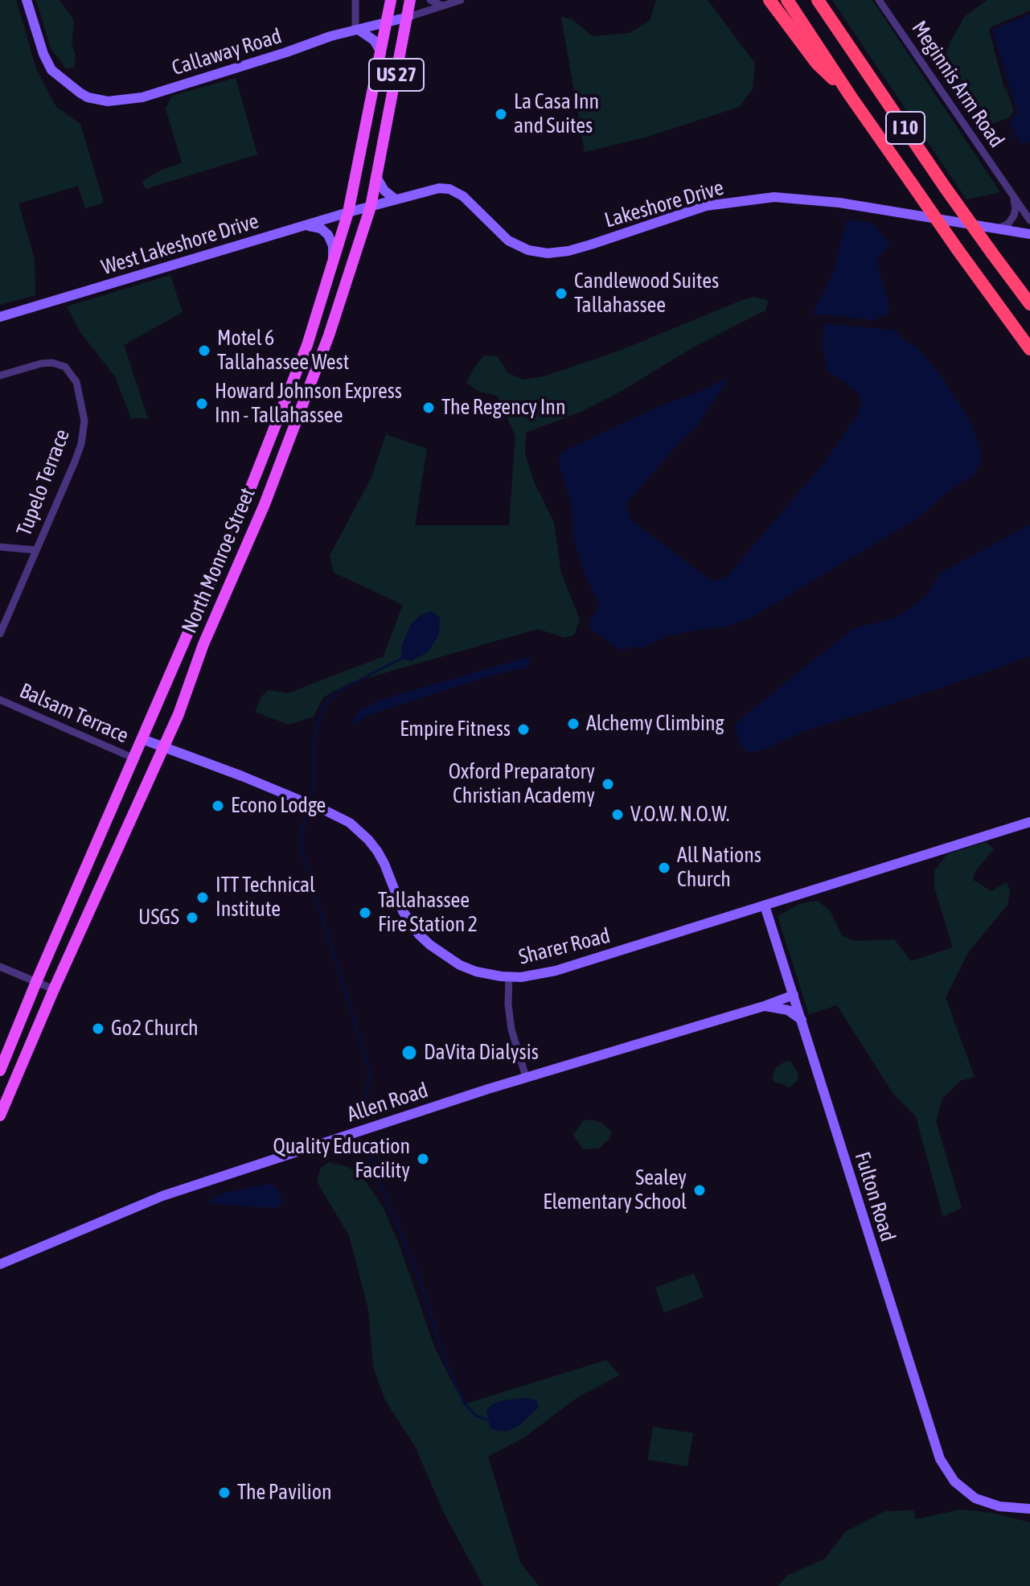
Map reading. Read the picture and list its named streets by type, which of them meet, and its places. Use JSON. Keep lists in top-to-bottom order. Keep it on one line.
{"streets":{"highway":["I 10"],"main road":["US 27","North Monroe Street"],"street":["Callaway Road","Meginnis Arm Road","Lakeshore Drive","West Lakeshore Drive","Tupelo Terrace","Balsam Terrace","Sharer Road","Allen Road","Fulton Road"]},"crossings":[["Callaway Road","North Monroe Street"],["Lakeshore Drive","West Lakeshore Drive"],["Lakeshore Drive","North Monroe Street"],["West Lakeshore Drive","North Monroe Street"],["North Monroe Street","Balsam Terrace"],["North Monroe Street","Sharer Road"],["Sharer Road","Fulton Road"],["Allen Road","Fulton Road"]],"places":["La Casa Inn and Suites","Candlewood Suites Tallahassee","Motel 6 Tallahassee West","Howard Johnson Express Inn - Tallahassee","The Regency Inn","Alchemy Climbing","Empire Fitness","Oxford Preparatory Christian Academy","Econo Lodge","V.O.W. N.O.W.","All Nations Church","ITT Technical Institute","Tallahassee Fire Station 2","USGS","Go2 Church","DaVita Dialysis","Quality Education Facility","Sealey Elementary School","The Pavilion"]}
